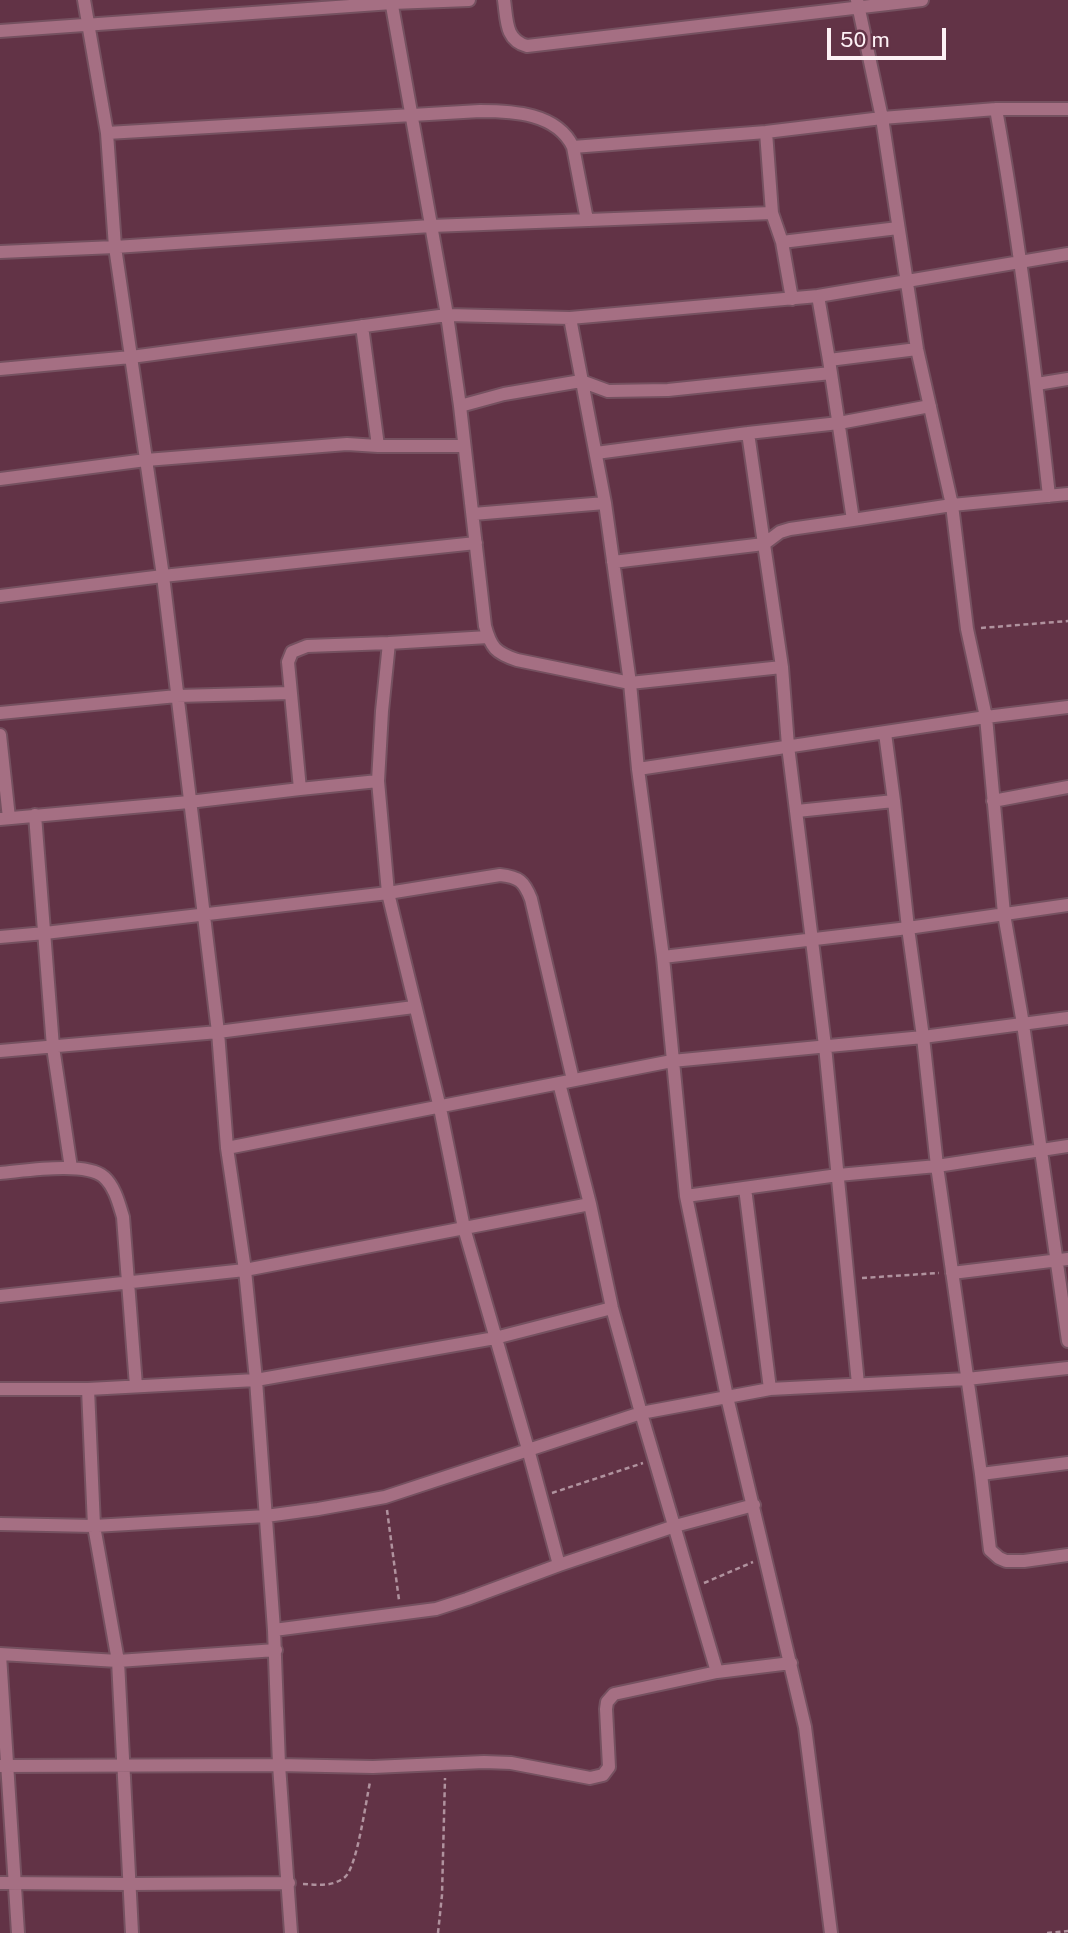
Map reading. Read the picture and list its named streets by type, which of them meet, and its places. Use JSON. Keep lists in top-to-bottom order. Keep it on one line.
{"scale_bar":"50 m"}
